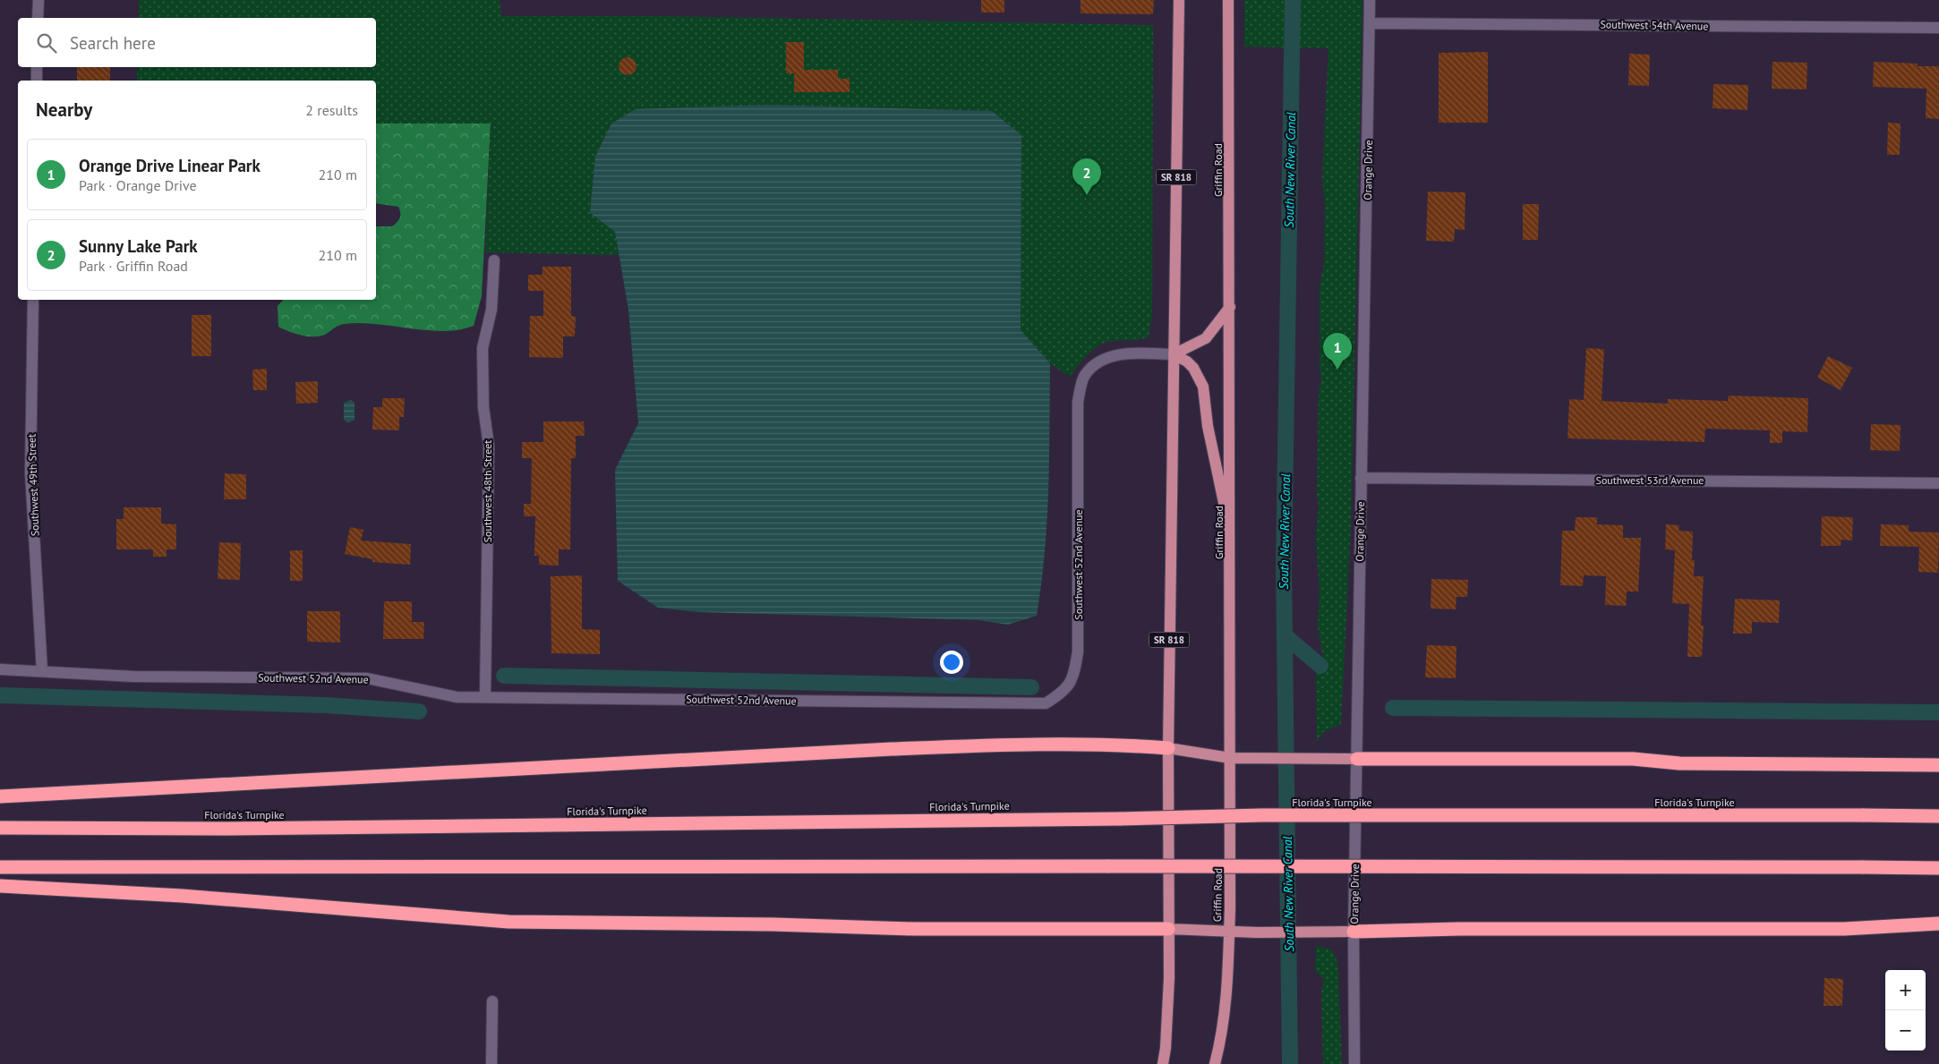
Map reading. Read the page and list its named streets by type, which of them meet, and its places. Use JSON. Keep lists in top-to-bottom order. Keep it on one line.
{"streets":{"highway":["Florida's Turnpike"],"main road":["Griffin Road","SR 818"],"street":["Southwest 54th Avenue","Orange Drive","Southwest 53rd Avenue","Southwest 49th Street","Southwest 48th Street","Southwest 52nd Avenue"]},"crossings":[["Southwest 54th Avenue","Orange Drive"],["Orange Drive","Southwest 53rd Avenue"],["SR 818","Southwest 52nd Avenue"],["Southwest 49th Street","Southwest 52nd Avenue"],["Southwest 48th Street","Southwest 52nd Avenue"]],"water":["South New River Canal"],"page":{"search":"Search here","heading":["Nearby","2 results"],"list":[{"mark":"1","name":"Orange Drive Linear Park","note":"Park · Orange Drive","value":"210 m"},{"mark":"2","name":"Sunny Lake Park","note":"Park · Griffin Road","value":"210 m"}],"pins":["2","1"],"map_buttons":["+","−"]}}
